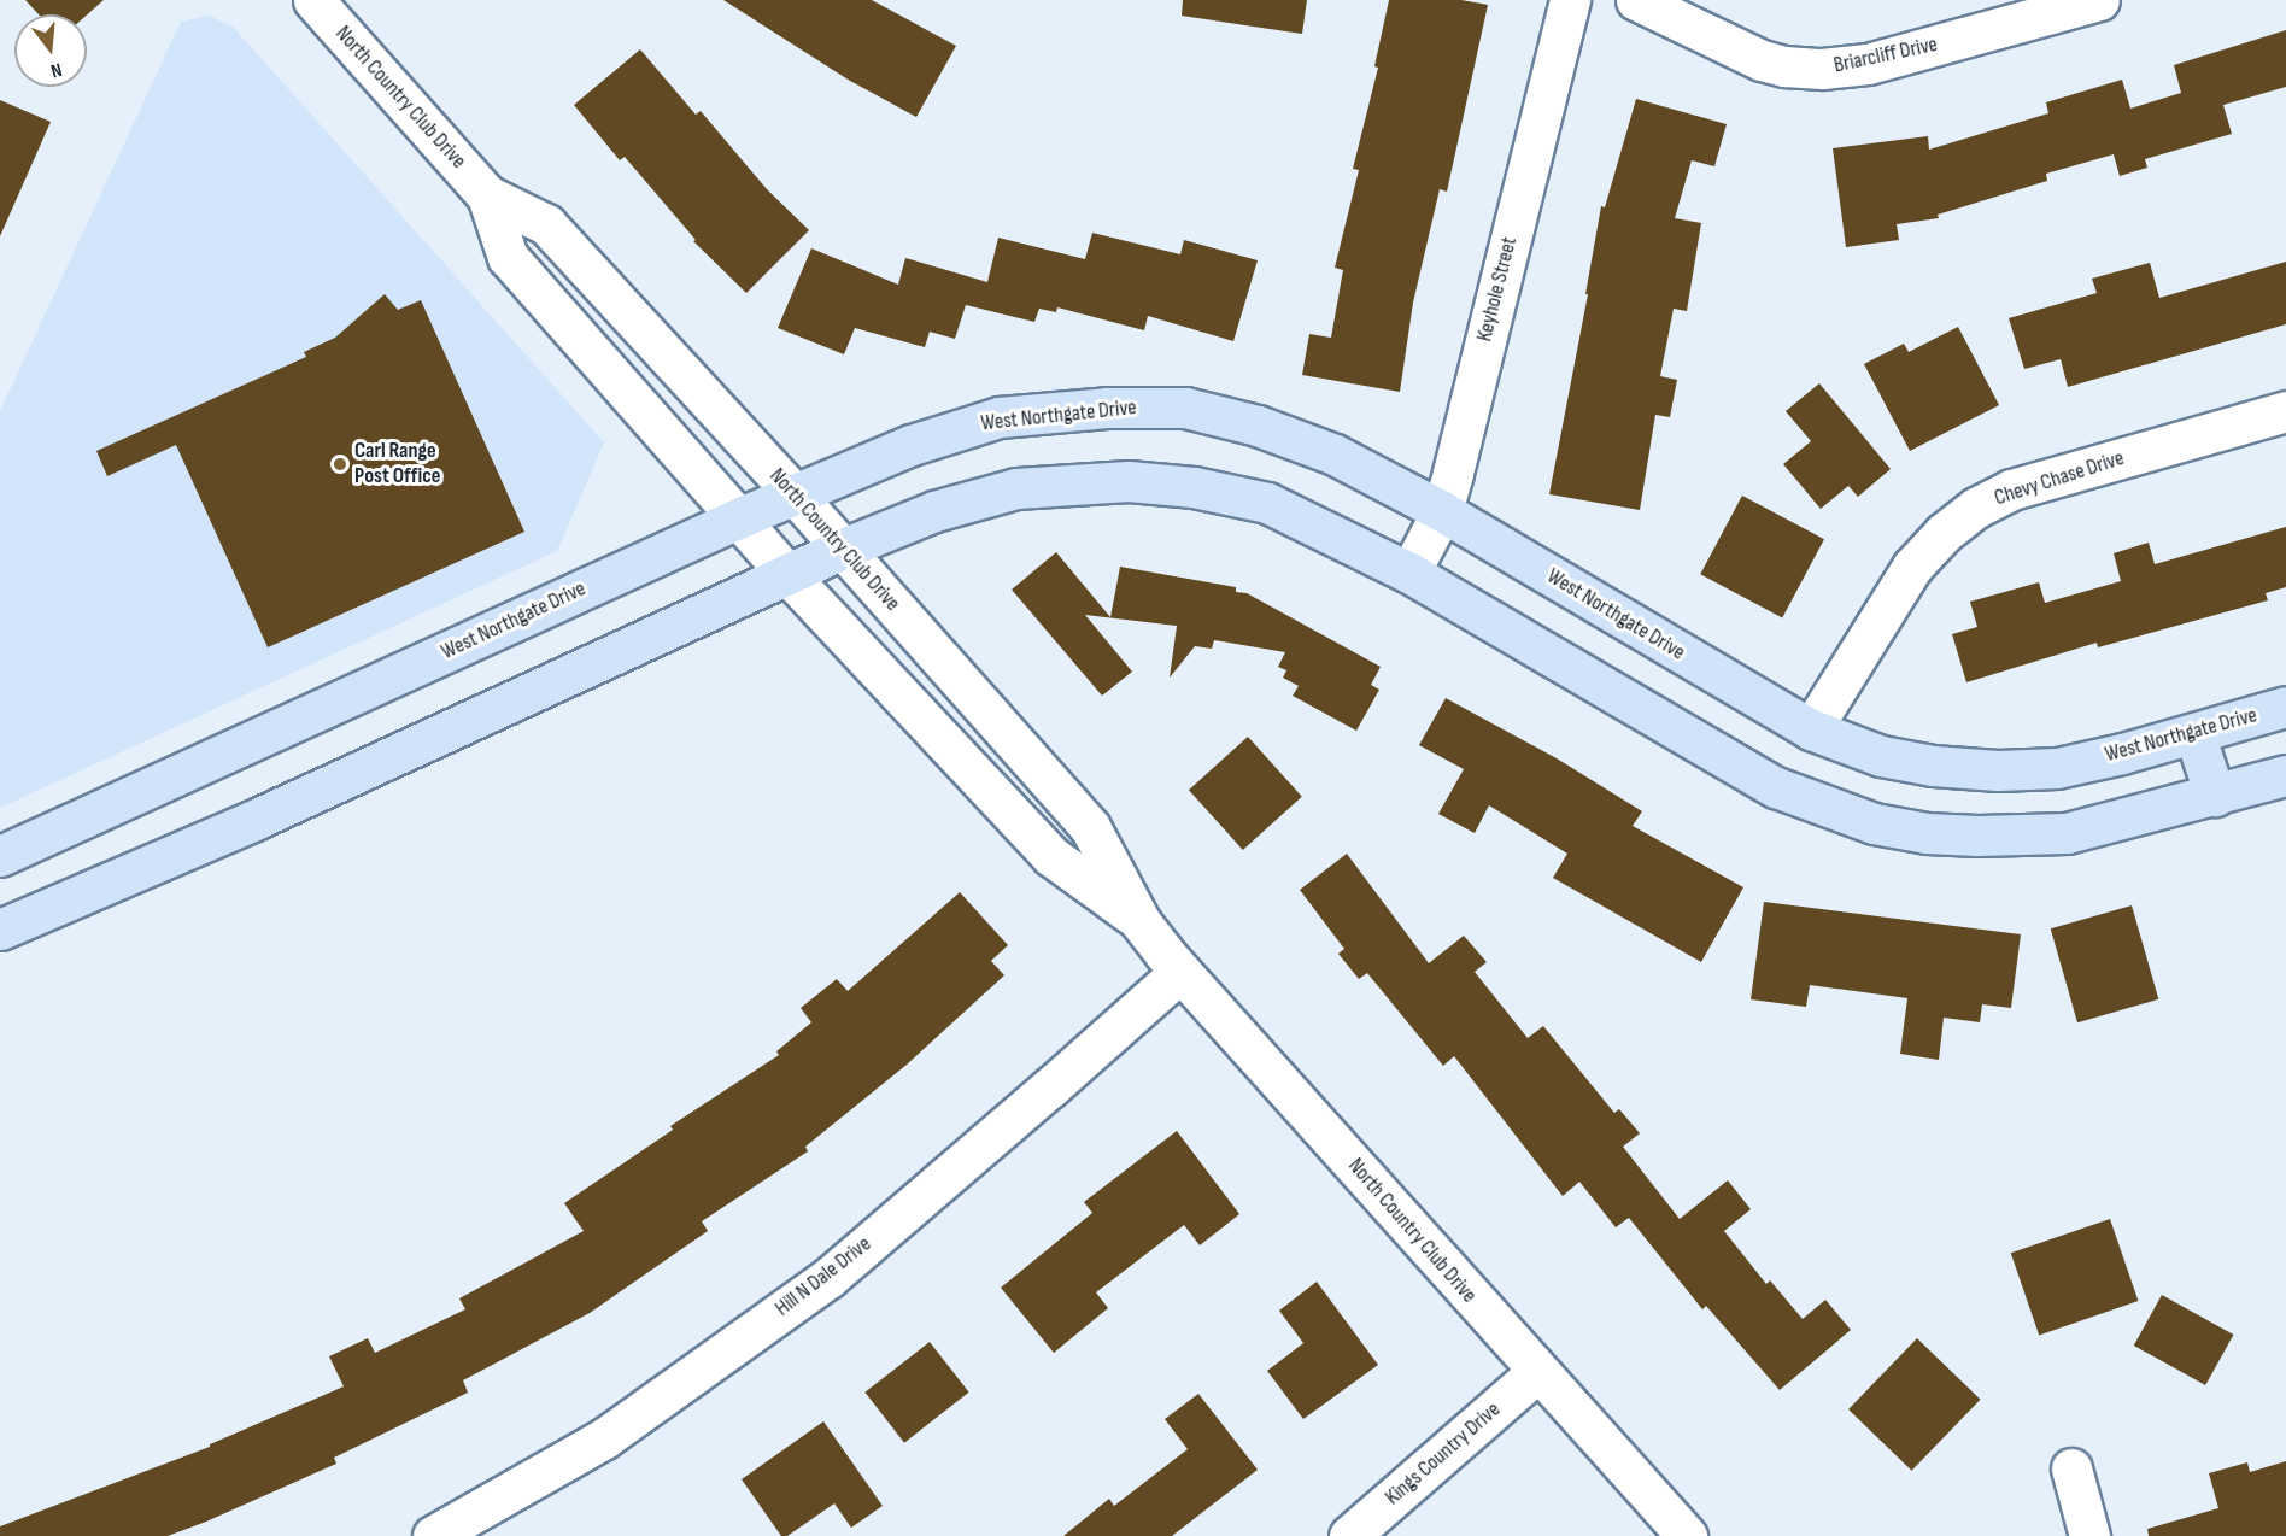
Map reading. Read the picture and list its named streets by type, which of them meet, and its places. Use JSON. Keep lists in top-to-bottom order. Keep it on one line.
{"streets":{"main road":["West Northgate Drive"],"street":["Briarcliff Drive","North Country Club Drive","Keyhole Street","Chevy Chase Drive","Hill N Dale Drive","Kings Country Drive"]},"crossings":[["North Country Club Drive","West Northgate Drive"],["North Country Club Drive","Hill N Dale Drive"],["North Country Club Drive","Kings Country Drive"],["Keyhole Street","West Northgate Drive"],["West Northgate Drive","Chevy Chase Drive"]],"places":["Carl Range Post Office"],"north":"bottom"}
